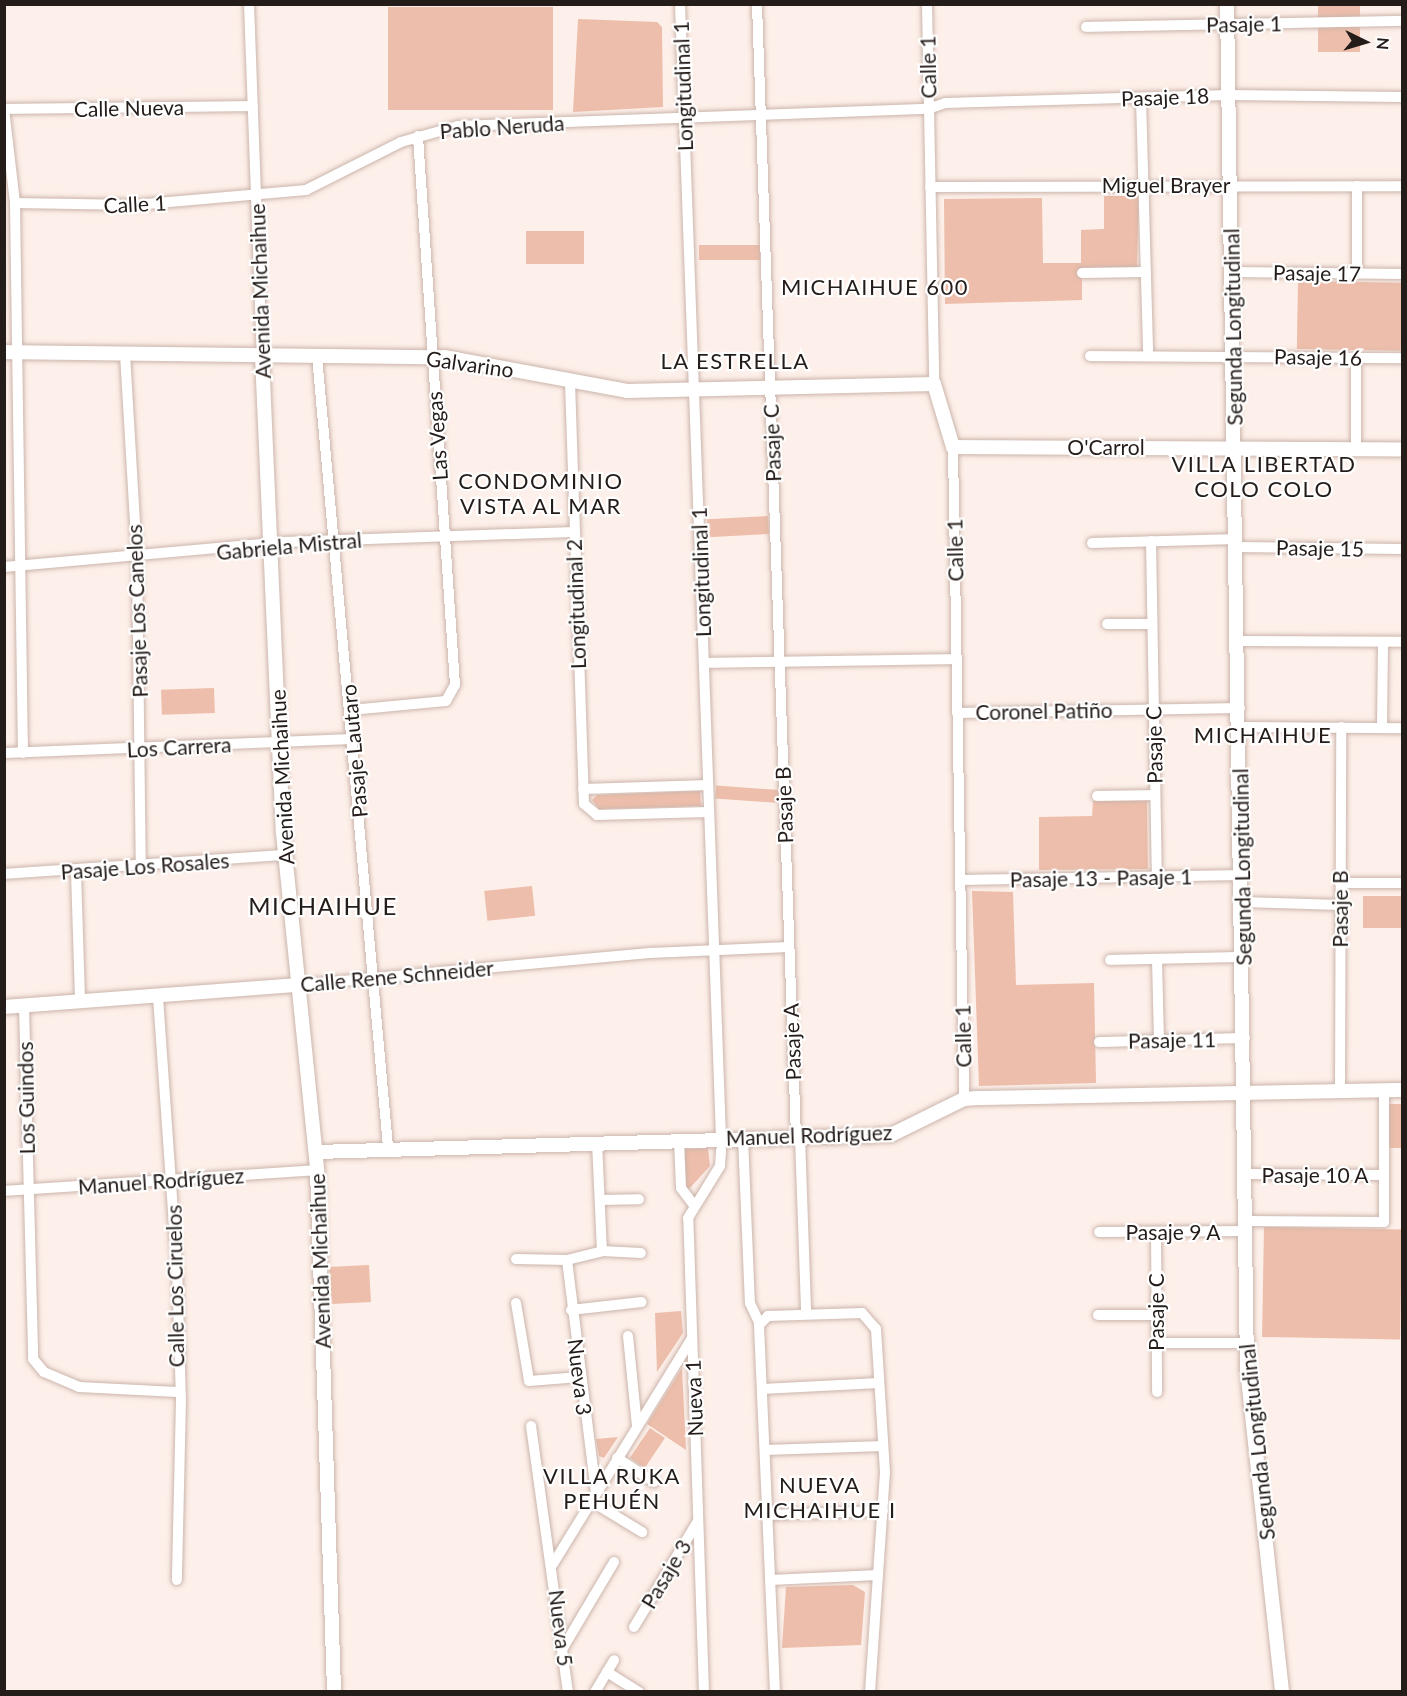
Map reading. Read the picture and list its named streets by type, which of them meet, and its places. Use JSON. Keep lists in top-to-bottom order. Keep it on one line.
{"streets":{"street":["Pasaje 1","Calle 1","Longitudinal 1","Pasaje 18","Calle Nueva","Pablo Neruda","Miguel Brayer","Pasaje 17","Avenida Michaihue","Segunda Longitudinal","Pasaje 16","Galvarino","Las Vegas","Pasaje C","O'Carrol","Gabriela Mistral","Pasaje 15","Longitudinal 2","Pasaje Los Canelos","Coronel Patiño","Los Carrera","Pasaje Lautaro","Pasaje B","Pasaje Los Rosales","Pasaje 13 - Pasaje 1","Calle Rene Schneider","Pasaje 11","Pasaje A","Los Guindos","Manuel Rodríguez","Pasaje 10 A","Pasaje 9 A","Calle Los Ciruelos","Nueva 3","Nueva 1","Pasaje 3","Nueva 5"]},"crossings":[["Pasaje 1","Segunda Longitudinal"],["Calle 1","Pasaje 18"],["Calle 1","Pablo Neruda"],["Calle 1","Miguel Brayer"],["Calle 1","Avenida Michaihue"],["Calle 1","Galvarino"],["Calle 1","O'Carrol"],["Calle 1","Coronel Patiño"],["Calle 1","Pasaje 13 - Pasaje 1"],["Calle 1","Manuel Rodríguez"],["Longitudinal 1","Pablo Neruda"],["Longitudinal 1","Galvarino"],["Longitudinal 1","Longitudinal 2"],["Longitudinal 1","Calle Rene Schneider"],["Longitudinal 1","Manuel Rodríguez"],["Longitudinal 1","Nueva 1"],["Pasaje 18","Pablo Neruda"],["Pasaje 18","Segunda Longitudinal"],["Pasaje 18","Pasaje C"],["Calle Nueva","Avenida Michaihue"],["Pablo Neruda","Avenida Michaihue"],["Pablo Neruda","Las Vegas"],["Pablo Neruda","Pasaje C"],["Miguel Brayer","Segunda Longitudinal"],["Pasaje 17","Segunda Longitudinal"],["Avenida Michaihue","Galvarino"],["Avenida Michaihue","Gabriela Mistral"],["Avenida Michaihue","Los Carrera"],["Avenida Michaihue","Pasaje Los Rosales"],["Avenida Michaihue","Calle Rene Schneider"],["Avenida Michaihue","Manuel Rodríguez"],["Segunda Longitudinal","Pasaje 16"],["Segunda Longitudinal","O'Carrol"],["Segunda Longitudinal","Pasaje 15"],["Segunda Longitudinal","Coronel Patiño"],["Segunda Longitudinal","Pasaje 13 - Pasaje 1"],["Segunda Longitudinal","Pasaje 11"],["Segunda Longitudinal","Manuel Rodríguez"],["Segunda Longitudinal","Pasaje 10 A"],["Segunda Longitudinal","Pasaje 9 A"],["Galvarino","Las Vegas"],["Galvarino","Pasaje C"],["Galvarino","Longitudinal 2"],["Galvarino","Pasaje Los Canelos"],["Galvarino","Pasaje Lautaro"],["Las Vegas","Gabriela Mistral"],["Las Vegas","Pasaje Lautaro"],["Pasaje C","Pasaje 15"],["Pasaje C","Coronel Patiño"],["Pasaje C","Pasaje B"],["Pasaje C","Pasaje 13 - Pasaje 1"],["Pasaje C","Pasaje 9 A"],["Gabriela Mistral","Longitudinal 2"],["Gabriela Mistral","Pasaje Los Canelos"],["Gabriela Mistral","Pasaje Lautaro"],["Pasaje Los Canelos","Los Carrera"],["Pasaje Los Canelos","Pasaje Los Rosales"],["Los Carrera","Pasaje Lautaro"],["Pasaje Lautaro","Calle Rene Schneider"],["Pasaje Lautaro","Manuel Rodríguez"],["Pasaje B","Calle Rene Schneider"],["Pasaje B","Pasaje A"],["Pasaje B","Manuel Rodríguez"],["Calle Rene Schneider","Pasaje A"],["Calle Rene Schneider","Los Guindos"],["Calle Rene Schneider","Calle Los Ciruelos"],["Pasaje A","Manuel Rodríguez"],["Los Guindos","Manuel Rodríguez"],["Los Guindos","Calle Los Ciruelos"],["Manuel Rodríguez","Calle Los Ciruelos"],["Manuel Rodríguez","Nueva 1"],["Pasaje 10 A","Pasaje 9 A"],["Nueva 1","Pasaje 3"]],"districts":["MICHAIHUE 600","LA ESTRELLA","VILLA LIBERTAD COLO COLO","CONDOMINIO VISTA AL MAR","MICHAIHUE","MICHAIHUE","VILLA RUKA PEHUÉN","NUEVA MICHAIHUE I"],"north":"right"}
